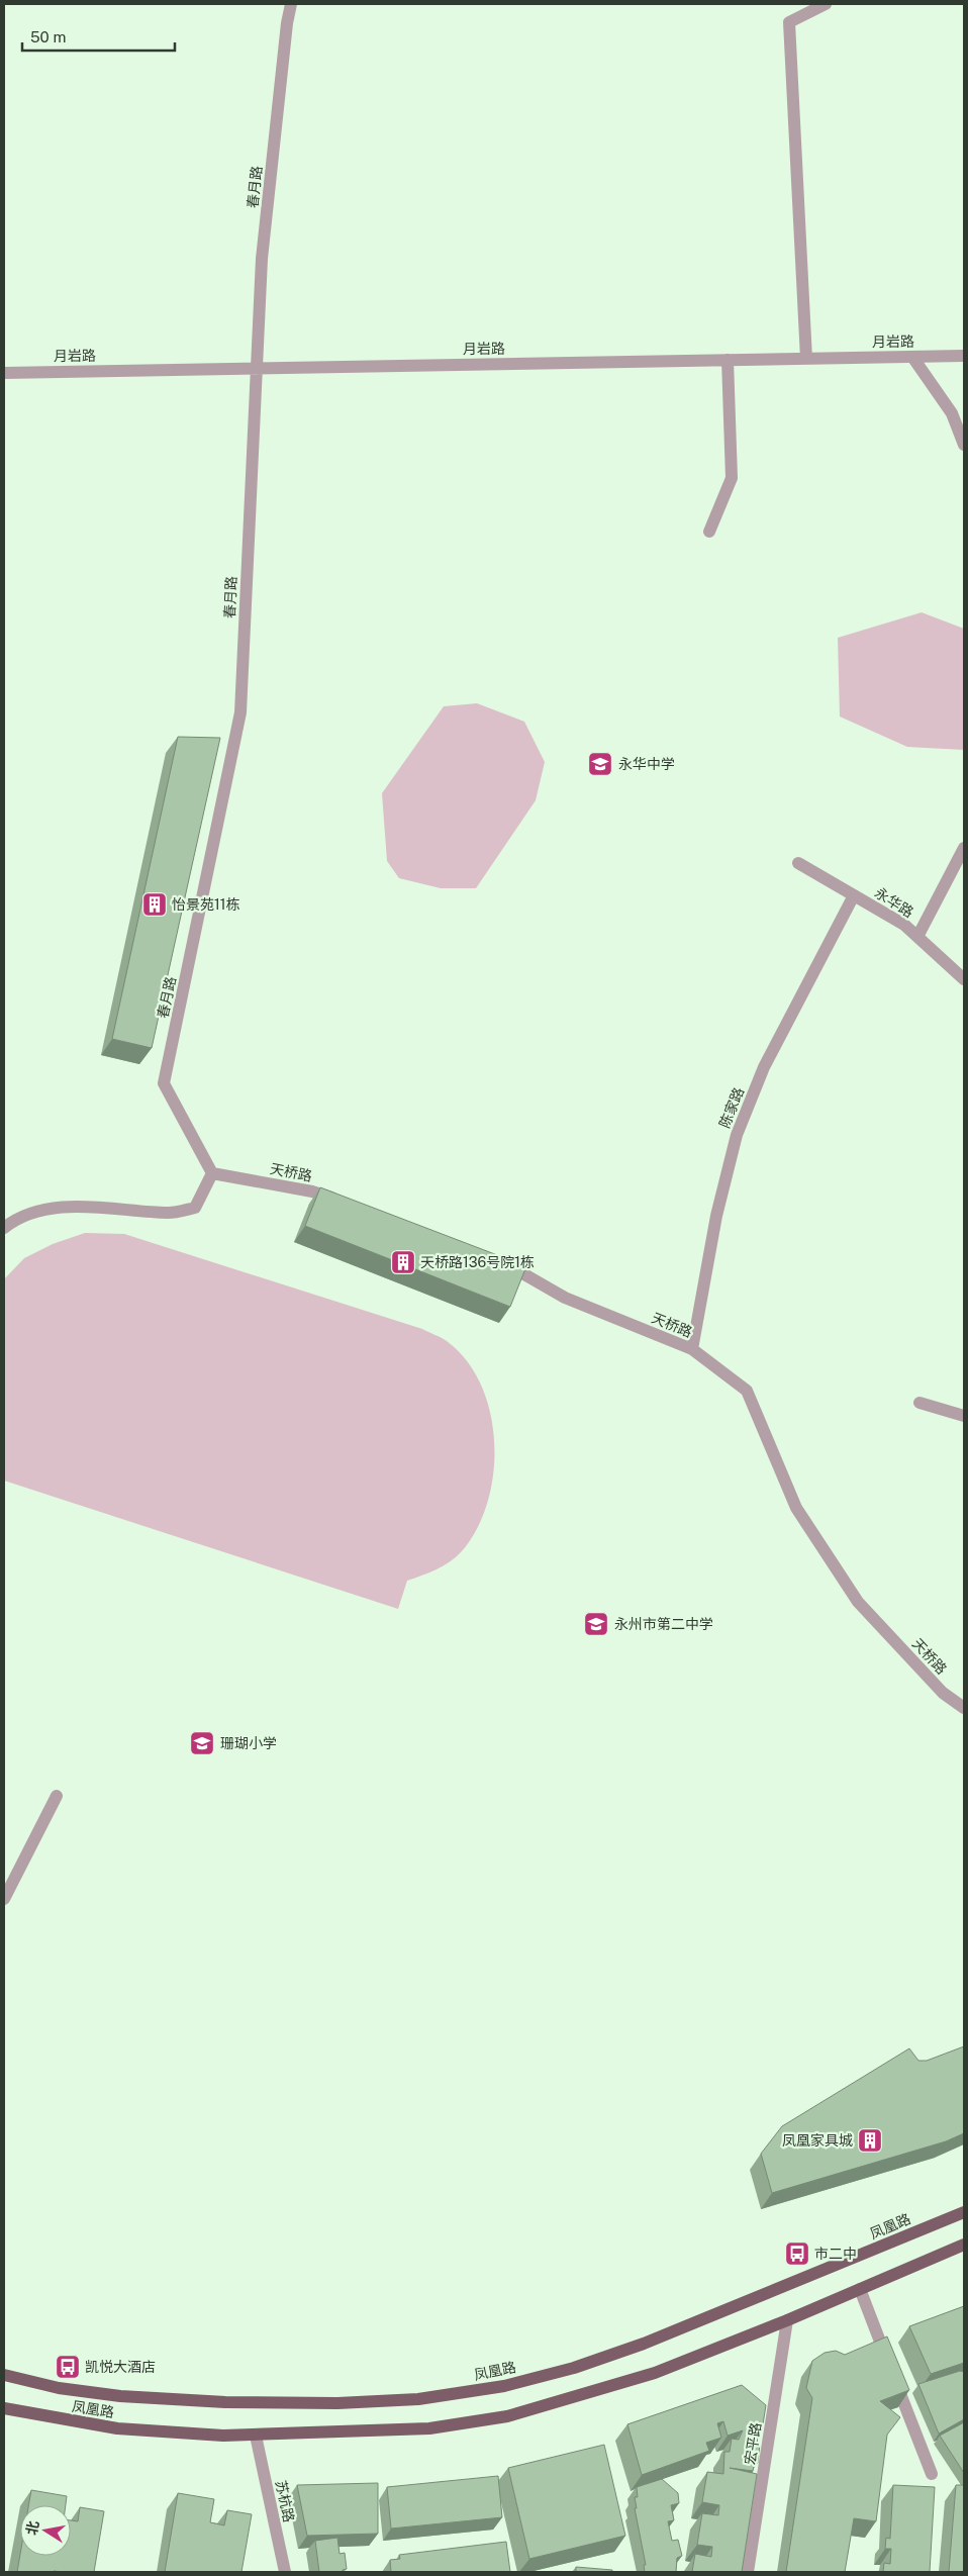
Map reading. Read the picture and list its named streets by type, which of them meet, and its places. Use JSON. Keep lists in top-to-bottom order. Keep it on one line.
{"streets":{"main road":["凤凰路"],"street":["春月路","月岩路","永华路","陈家路","天桥路","宏平路","苏杭路"]},"crossings":[["春月路","月岩路"],["春月路","天桥路"],["永华路","陈家路"],["陈家路","天桥路"],["凤凰路","宏平路"],["凤凰路","苏杭路"]],"places":{"school or university":["永华中学","永州市第二中学","珊瑚小学"],"building":["怡景苑11栋","天桥路136号院1栋","凤凰家具城"],"bus stop":["市二中","凯悦大酒店"]},"scale_bar":"50 m","north":"left"}
